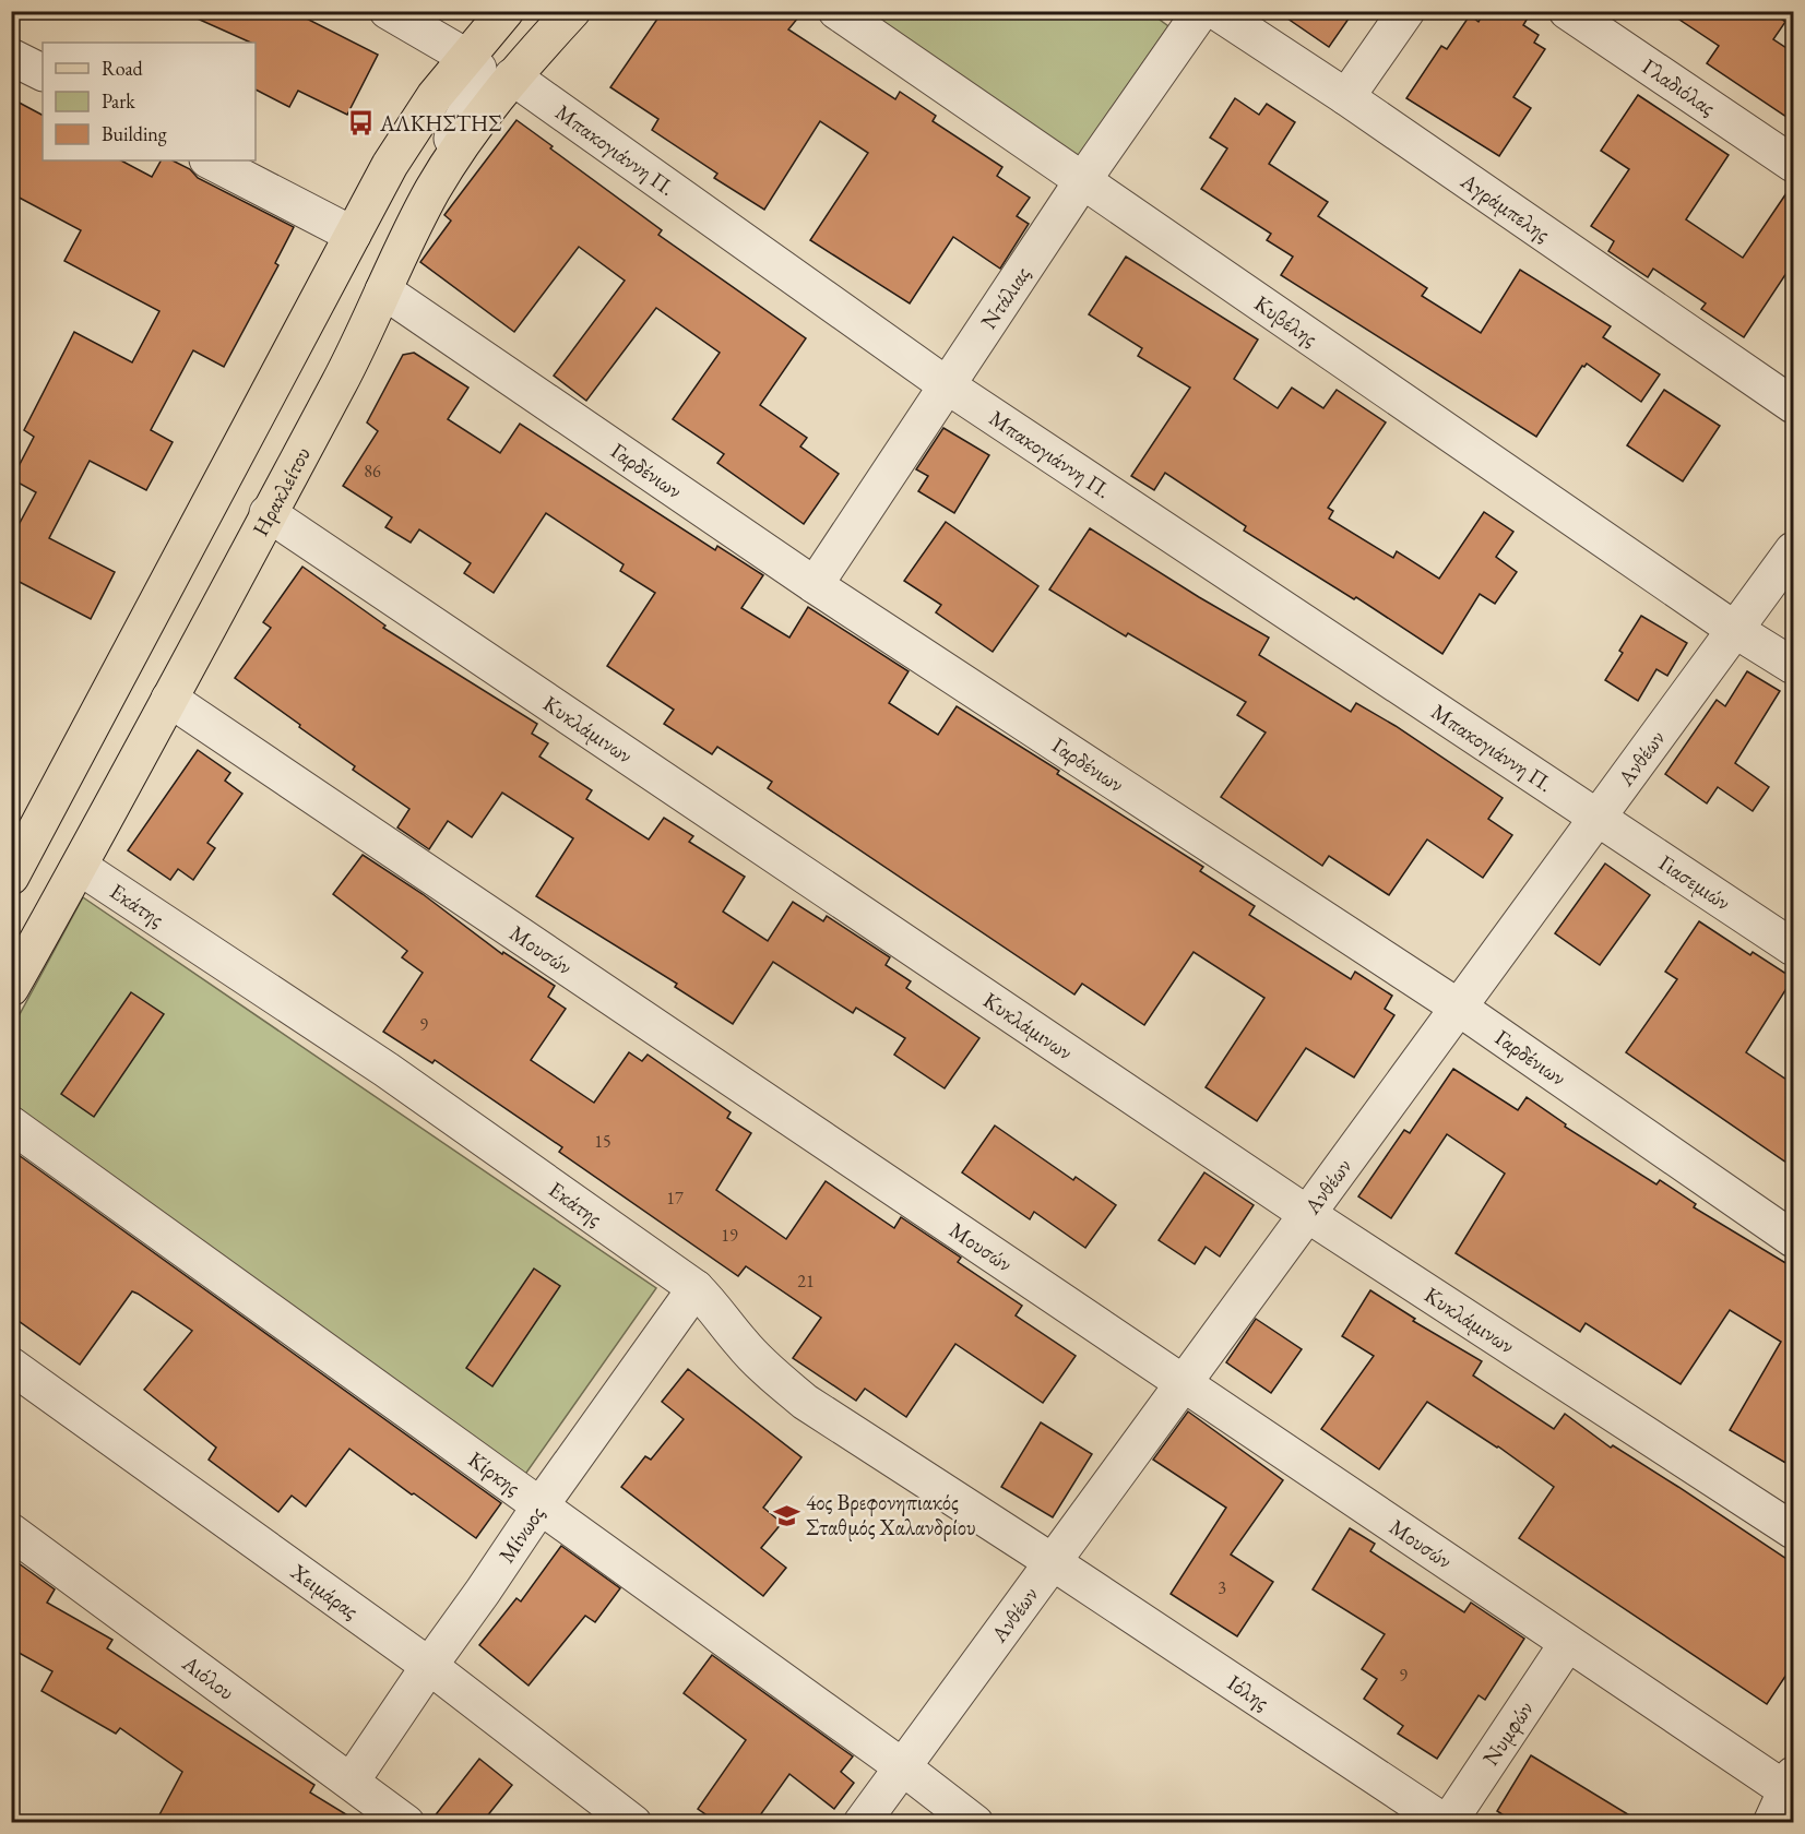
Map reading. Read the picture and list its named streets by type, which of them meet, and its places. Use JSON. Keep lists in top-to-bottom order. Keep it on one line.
{"streets":{"main road":["Ηρακλείτου"],"street":["Γλαδιόλας","Μπακογιάννη Π.","Αγράμπελης","Ντάλιας","Κυβέλης","Γαρδένιων","Κυκλάμινων","Ανθέων","Γιασεμιών","Εκάτης","Μουσών","Κίρκης","Μίνωος","Χειμάρας","Αιόλου","Ιόλης","Νυμφών"]},"crossings":[["Μπακογιάννη Π.","Ντάλιας"],["Μπακογιάννη Π.","Ηρακλείτου"],["Μπακογιάννη Π.","Ανθέων"],["Μπακογιάννη Π.","Γιασεμιών"],["Ντάλιας","Κυβέλης"],["Ντάλιας","Γαρδένιων"],["Κυβέλης","Ανθέων"],["Γαρδένιων","Ηρακλείτου"],["Γαρδένιων","Ανθέων"],["Ηρακλείτου","Κυκλάμινων"],["Ηρακλείτου","Εκάτης"],["Ηρακλείτου","Μουσών"],["Κυκλάμινων","Ανθέων"],["Ανθέων","Γιασεμιών"],["Ανθέων","Εκάτης"],["Ανθέων","Μουσών"],["Ανθέων","Κίρκης"],["Ανθέων","Ιόλης"],["Εκάτης","Μίνωος"],["Εκάτης","Ιόλης"],["Μουσών","Νυμφών"],["Κίρκης","Μίνωος"],["Μίνωος","Χειμάρας"],["Μίνωος","Αιόλου"],["Ιόλης","Νυμφών"]],"places":{"bus stop":["ΑΛΚΗΣΤΗΣ"],"school or university":["4ος Βρεφονηπιακός Σταθμός Χαλανδρίου"]},"house_numbers":["86","9","15","17","19","21","3","9"],"legend":["Road","Park","Building"]}
